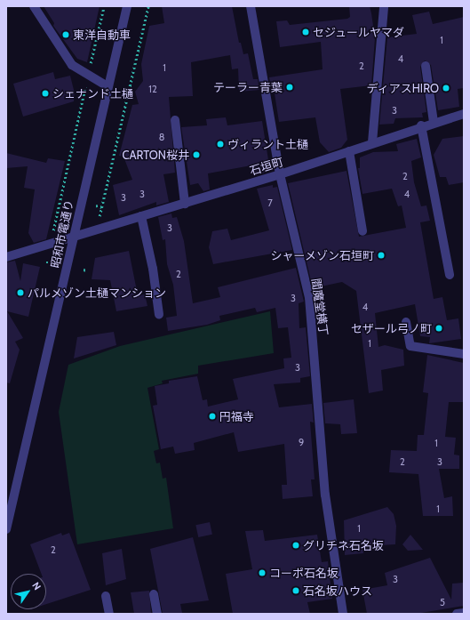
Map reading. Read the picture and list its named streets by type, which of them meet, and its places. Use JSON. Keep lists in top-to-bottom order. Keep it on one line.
{"streets":{"street":["石垣町","昭和市電通り","閻魔堂横丁"]},"crossings":[["石垣町","昭和市電通り"],["石垣町","閻魔堂横丁"]],"places":["セジュールヤマダ","東洋自動車","テーラー青葉","ディアスHIRO","シェナンド土樋","ヴィラント土樋","CARTON桜井","シャーメゾン石垣町","パルメゾン土樋マンション","セザール弓ノ町","円福寺","グリチネ石名坂","コーポ石名坂","石名坂ハウス"],"house_numbers":["1","4","2","1","12","3","8","2","3","4","3","7","3","2","3","4","1","3","9","1","2","3","1","1","2","3","5"],"north":"top right"}
